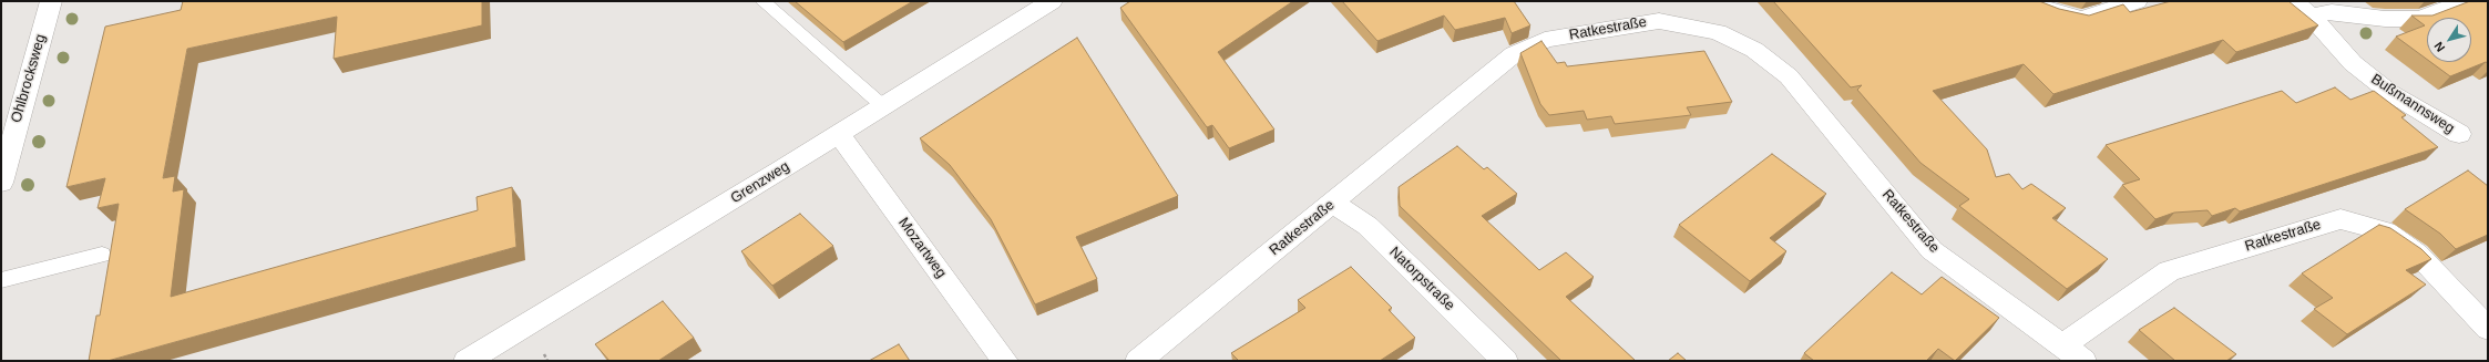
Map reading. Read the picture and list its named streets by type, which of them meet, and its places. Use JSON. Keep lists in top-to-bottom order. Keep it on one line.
{"streets":{"street":["Ratkestraße","Ohlbrocksweg","Bußmannsweg","Grenzweg","Mozartweg","Natorpstraße"]},"crossings":[["Ratkestraße","Natorpstraße"],["Grenzweg","Mozartweg"]],"north":"bottom left"}
